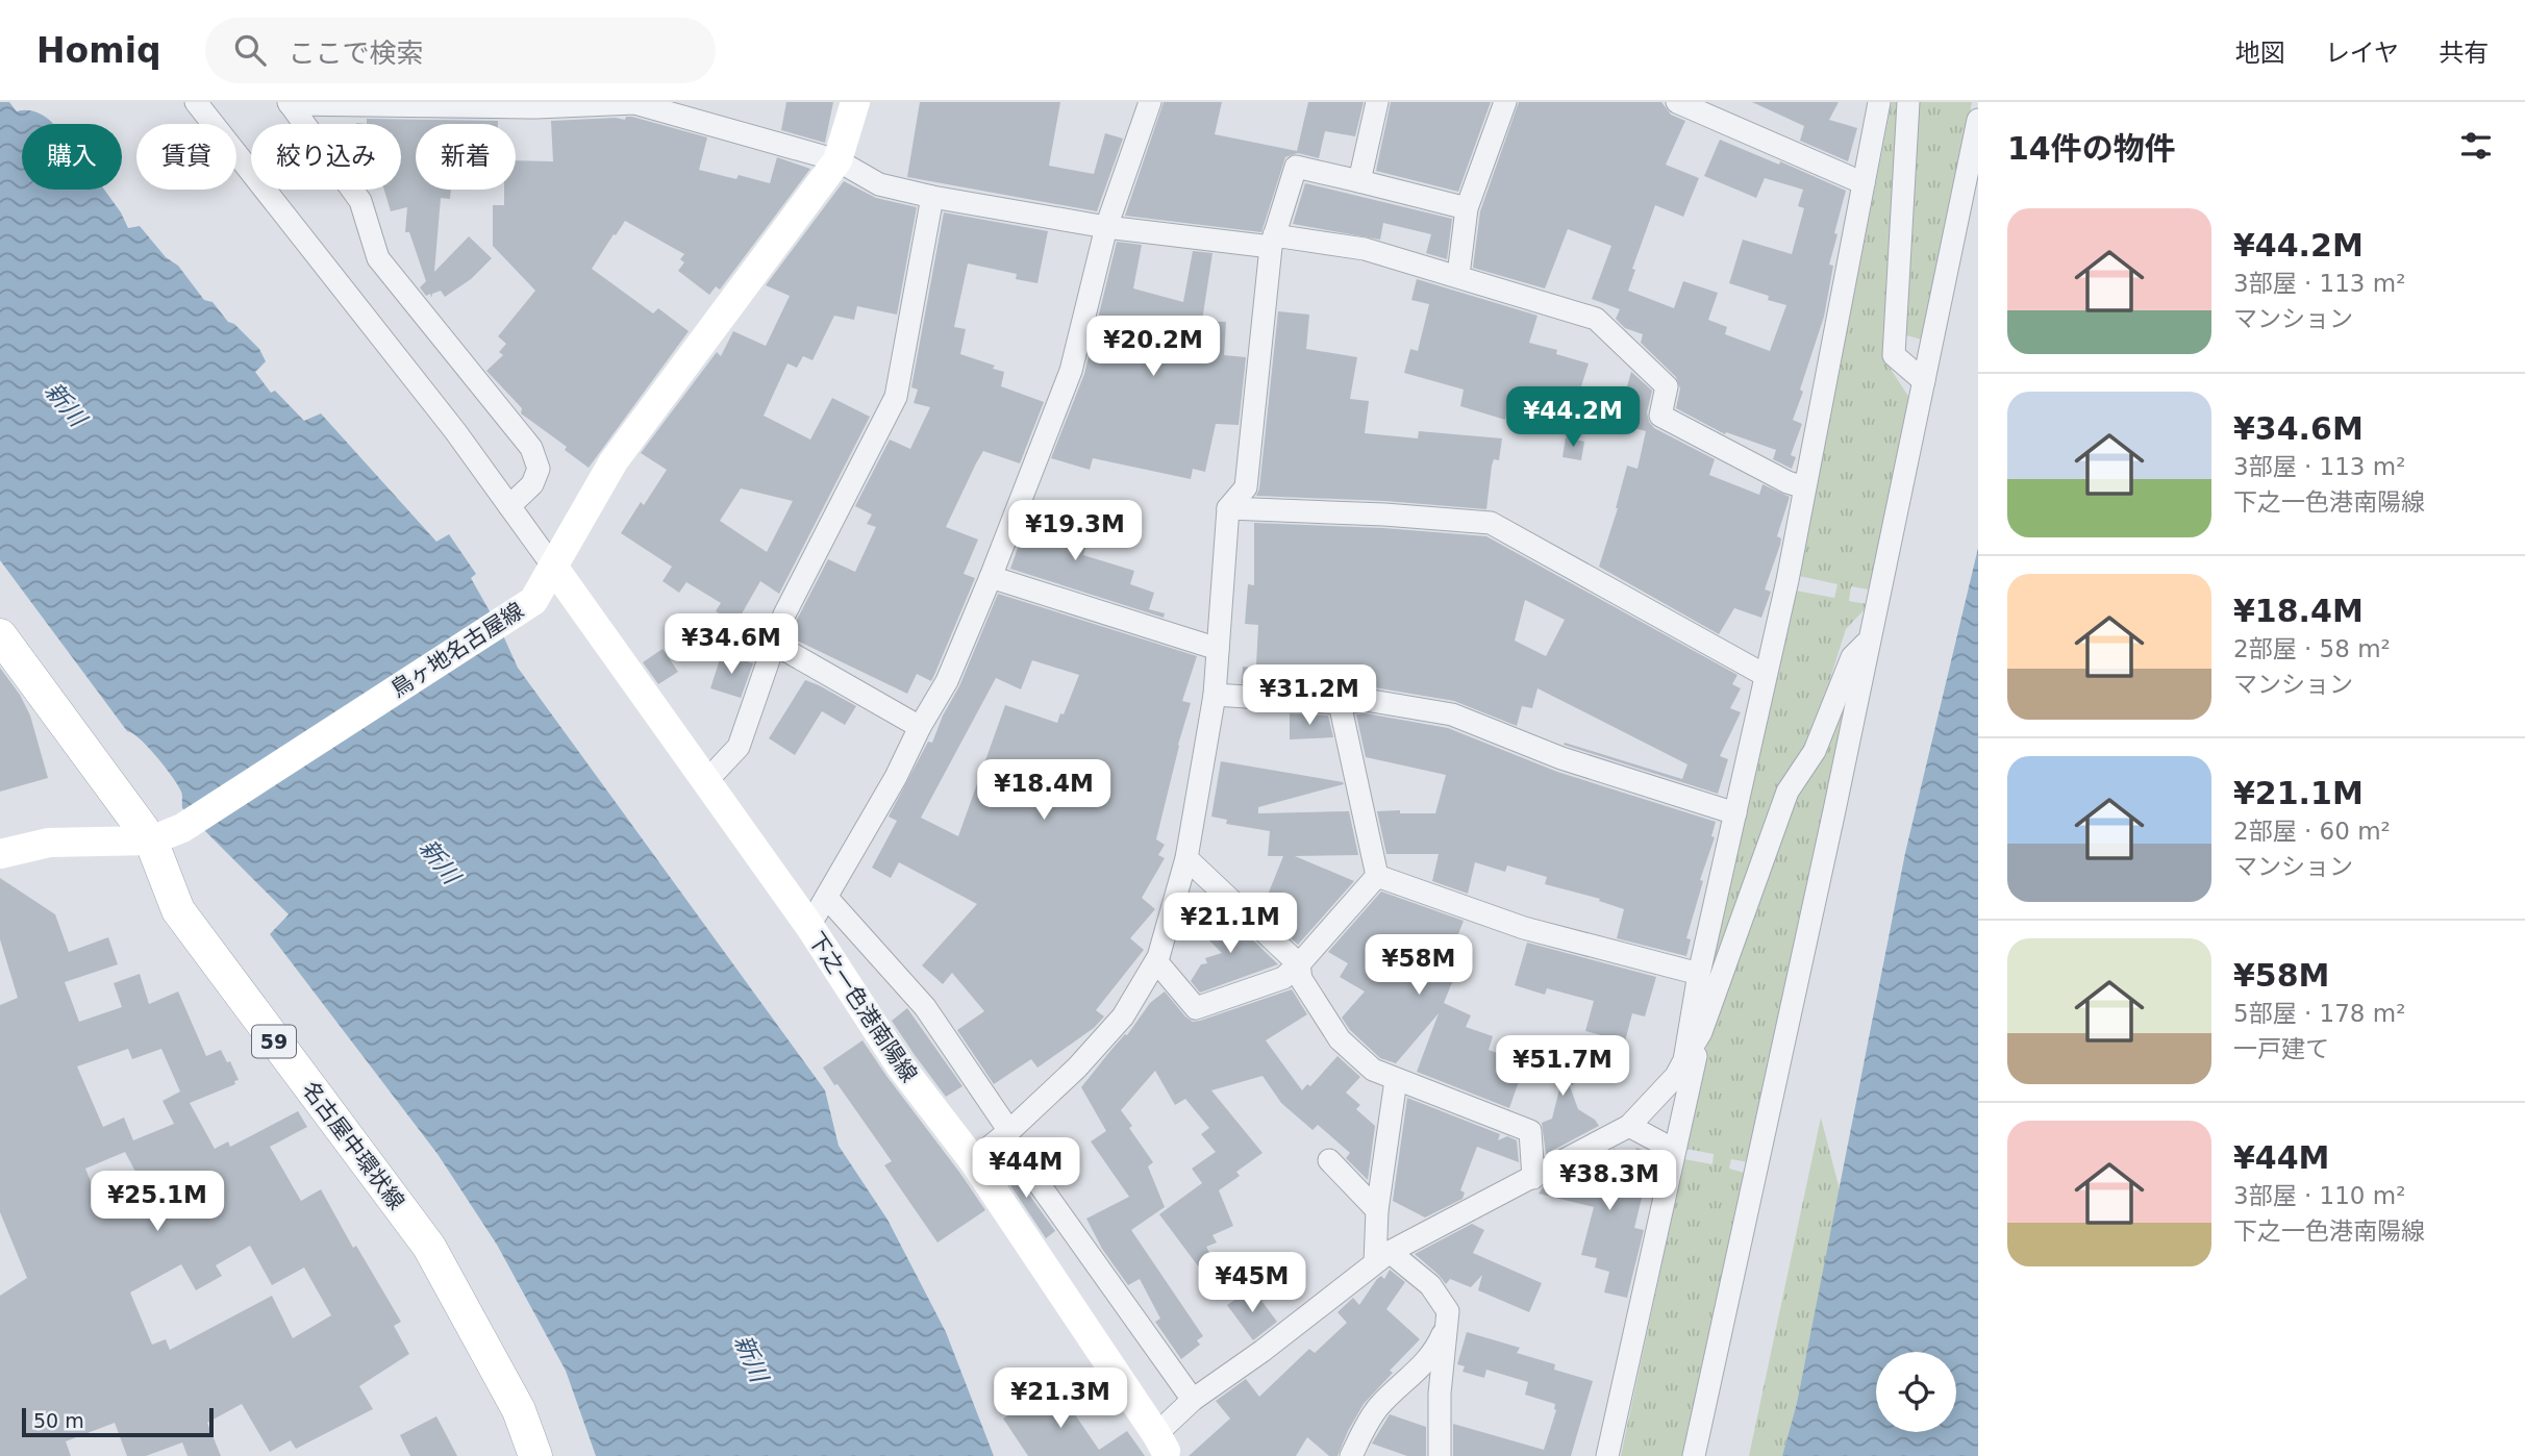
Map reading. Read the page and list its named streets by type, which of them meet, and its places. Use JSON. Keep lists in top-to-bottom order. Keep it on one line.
{"streets":{"main road":["鳥ヶ地名古屋線","下之一色港南陽線","59","名古屋中環状線"]},"crossings":[["鳥ヶ地名古屋線","下之一色港南陽線"],["鳥ヶ地名古屋線","名古屋中環状線"]],"water":["新川"],"scale_bar":"50 m","page":{"header":"Homiq","search":"ここで検索","nav":["地図","レイヤ","共有"],"heading":"14件の物件","chip":["購入","賃貸","絞り込み","新着"],"list":[{"name":"¥44.2M","note":"3部屋 · 113 m² · マンション"},{"name":"¥34.6M","note":"3部屋 · 113 m² · 下之一色港南陽線"},{"name":"¥18.4M","note":"2部屋 · 58 m² · マンション"},{"name":"¥21.1M","note":"2部屋 · 60 m² · マンション"},{"name":"¥58M","note":"5部屋 · 178 m² · 一戸建て"},{"name":"¥44M","note":"3部屋 · 110 m² · 下之一色港南陽線"}],"price":["¥20.2M","¥44.2M","¥19.3M","¥34.6M","¥31.2M","¥18.4M","¥21.1M","¥58M","¥51.7M","¥44M","¥38.3M","¥25.1M","¥45M","¥21.3M"],"scale":"50 m"}}
